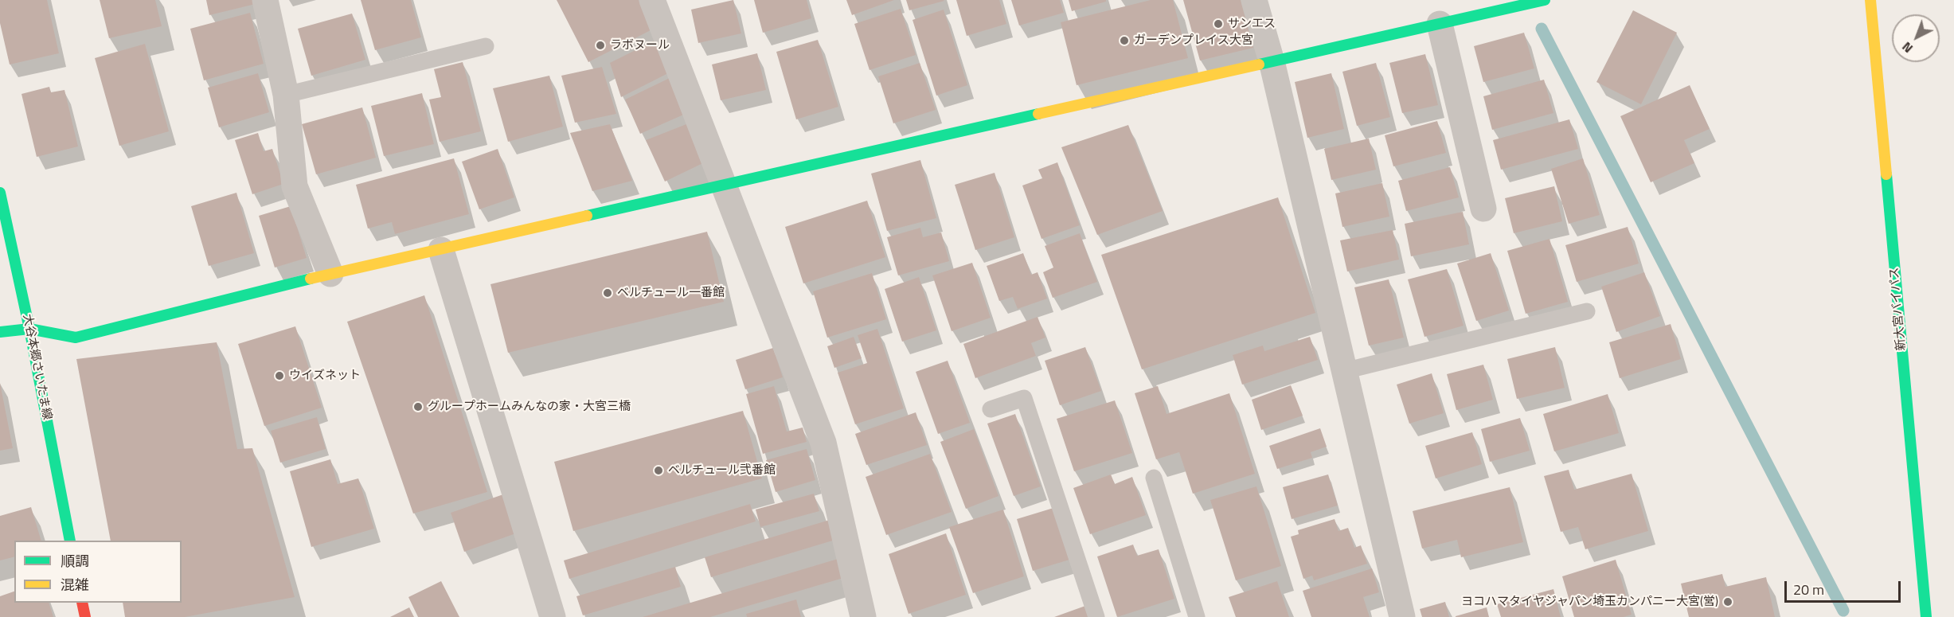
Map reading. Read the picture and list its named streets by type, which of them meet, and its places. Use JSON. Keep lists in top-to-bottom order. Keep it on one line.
{"streets":{"main road":["新大宮バイパス","大谷本郷さいたま線"]},"places":["サンエス","ガーデンプレイス大宮","ラボヌール","ベルチュール一番館","ウイズネット","グループホームみんなの家・大宮三橋","ベルチュール弐番館","ヨコハマタイヤジャパン埼玉カンパニー大宮(営)"],"legend":["順調","混雑"],"scale_bar":"20 m","north":"bottom left"}
